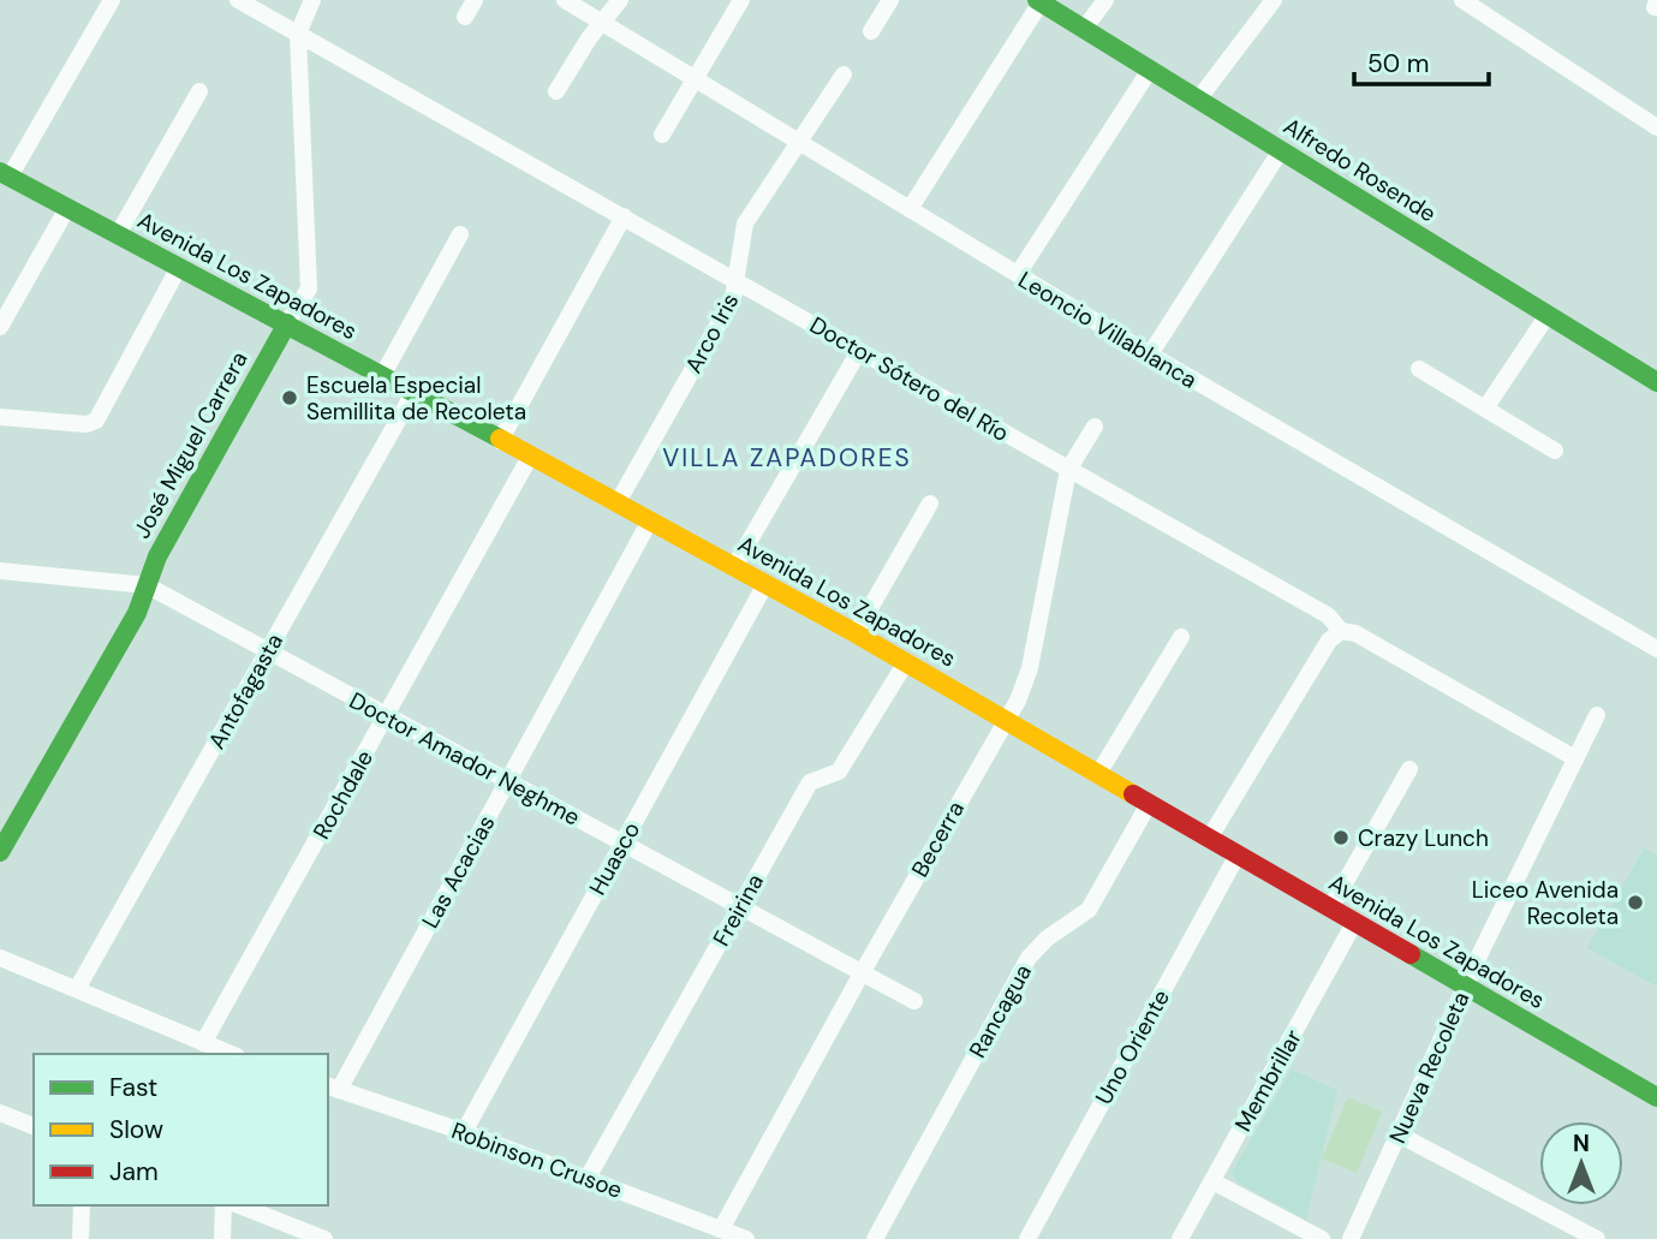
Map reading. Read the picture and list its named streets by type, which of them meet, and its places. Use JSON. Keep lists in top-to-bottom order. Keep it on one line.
{"streets":{"main road":["Alfredo Rosende","Avenida Los Zapadores","José Miguel Carrera"],"street":["Leoncio Villablanca","Arco Iris","Doctor Sótero del Río","Antofagasta","Doctor Amador Neghme","Rochdale","Becerra","Huasco","Las Acacias","Freirina","Rancagua","Uno Oriente","Nueva Recoleta","Membrillar","Robinson Crusoe"]},"crossings":[["Avenida Los Zapadores","Arco Iris"],["Avenida Los Zapadores","José Miguel Carrera"],["Avenida Los Zapadores","Antofagasta"],["Avenida Los Zapadores","Rochdale"],["Avenida Los Zapadores","Becerra"],["Avenida Los Zapadores","Huasco"],["Avenida Los Zapadores","Las Acacias"],["Avenida Los Zapadores","Freirina"],["Avenida Los Zapadores","Rancagua"],["Avenida Los Zapadores","Uno Oriente"],["Avenida Los Zapadores","Nueva Recoleta"],["Avenida Los Zapadores","Membrillar"],["Leoncio Villablanca","Arco Iris"],["Arco Iris","Doctor Sótero del Río"],["Doctor Sótero del Río","José Miguel Carrera"],["Doctor Sótero del Río","Becerra"],["Doctor Sótero del Río","Nueva Recoleta"],["José Miguel Carrera","Doctor Amador Neghme"],["Antofagasta","Doctor Amador Neghme"],["Doctor Amador Neghme","Rochdale"],["Doctor Amador Neghme","Becerra"],["Doctor Amador Neghme","Huasco"],["Doctor Amador Neghme","Las Acacias"],["Doctor Amador Neghme","Freirina"],["Becerra","Robinson Crusoe"],["Huasco","Robinson Crusoe"],["Las Acacias","Robinson Crusoe"],["Freirina","Robinson Crusoe"]],"districts":["VILLA ZAPADORES"],"places":["Escuela Especial Semillita de Recoleta","Crazy Lunch","Liceo Avenida Recoleta"],"legend":["Fast","Slow","Jam"],"scale_bar":"50 m","north":"top"}
